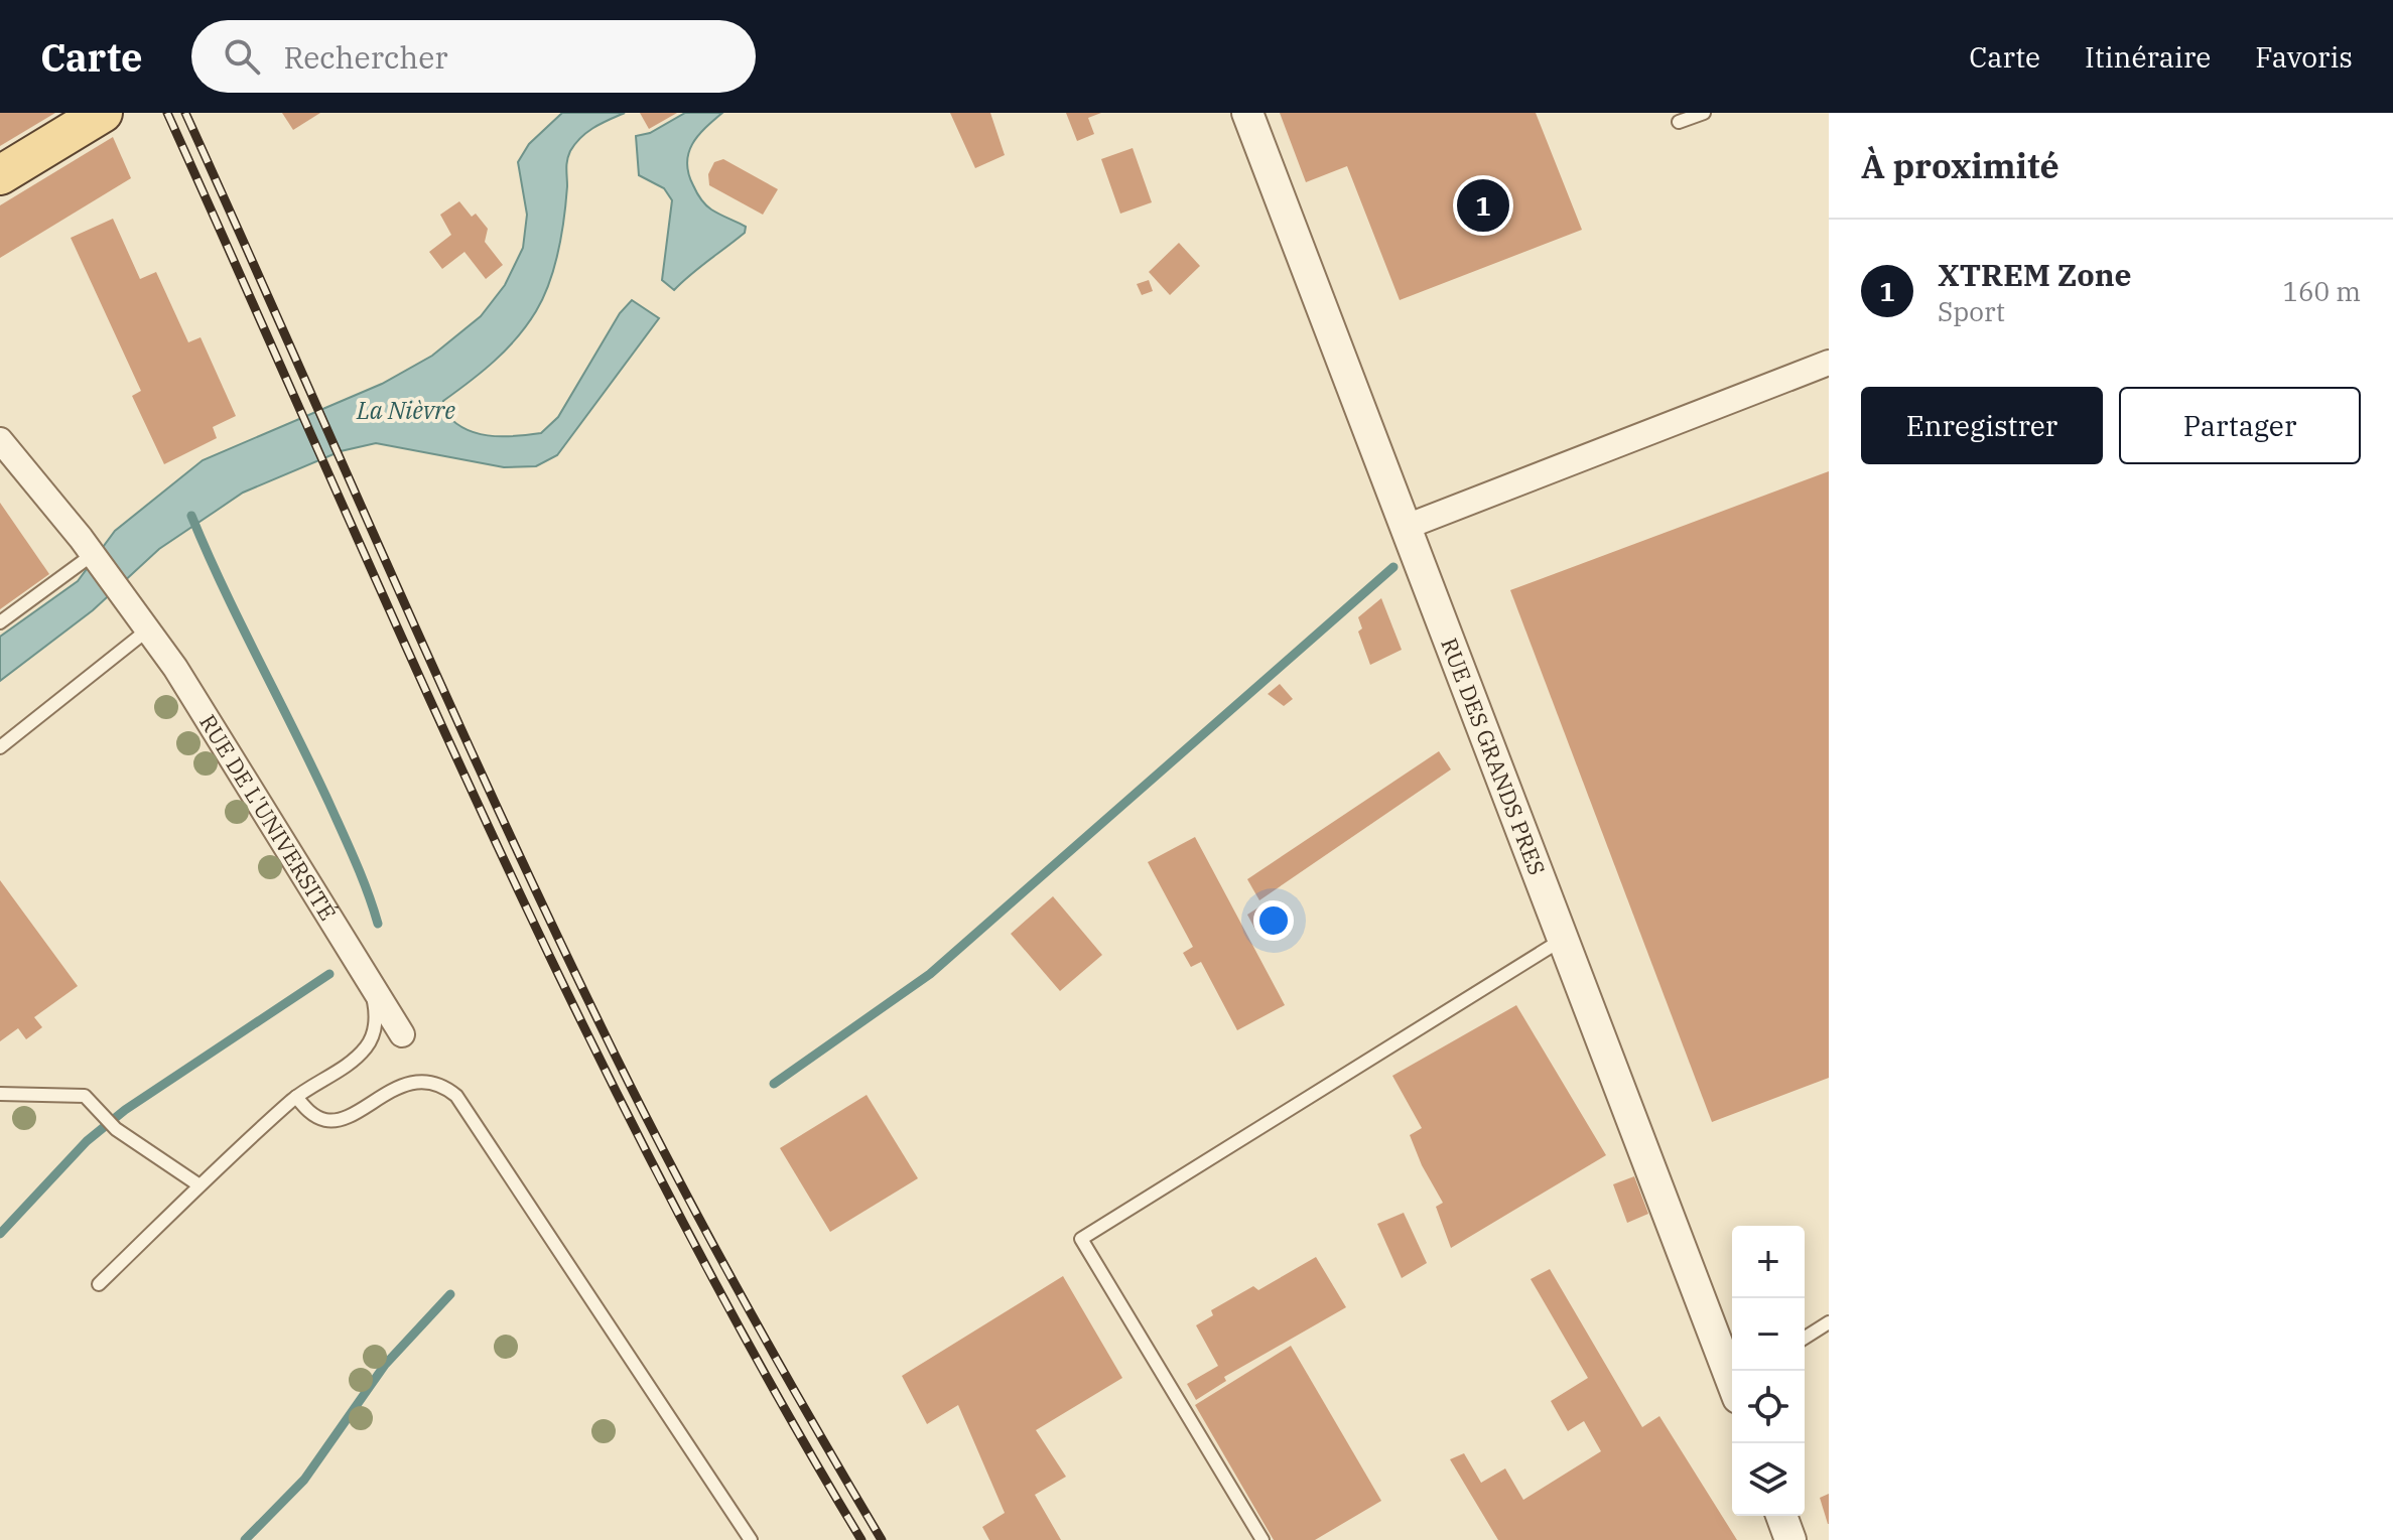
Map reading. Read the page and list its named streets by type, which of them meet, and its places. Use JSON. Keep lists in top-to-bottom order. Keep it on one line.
{"streets":{"street":["RUE DES GRANDS PRES","RUE DE L'UNIVERSITÉ"]},"water":["La Nièvre"],"page":{"header":"Carte","search":"Rechercher","nav":["Carte","Itinéraire","Favoris"],"heading":"À proximité","pins":"1","list":[{"mark":"1","name":"XTREM Zone","note":"Sport","value":"160 m"}],"buttons":["Enregistrer","Partager"],"map_buttons":["+","−"]}}
